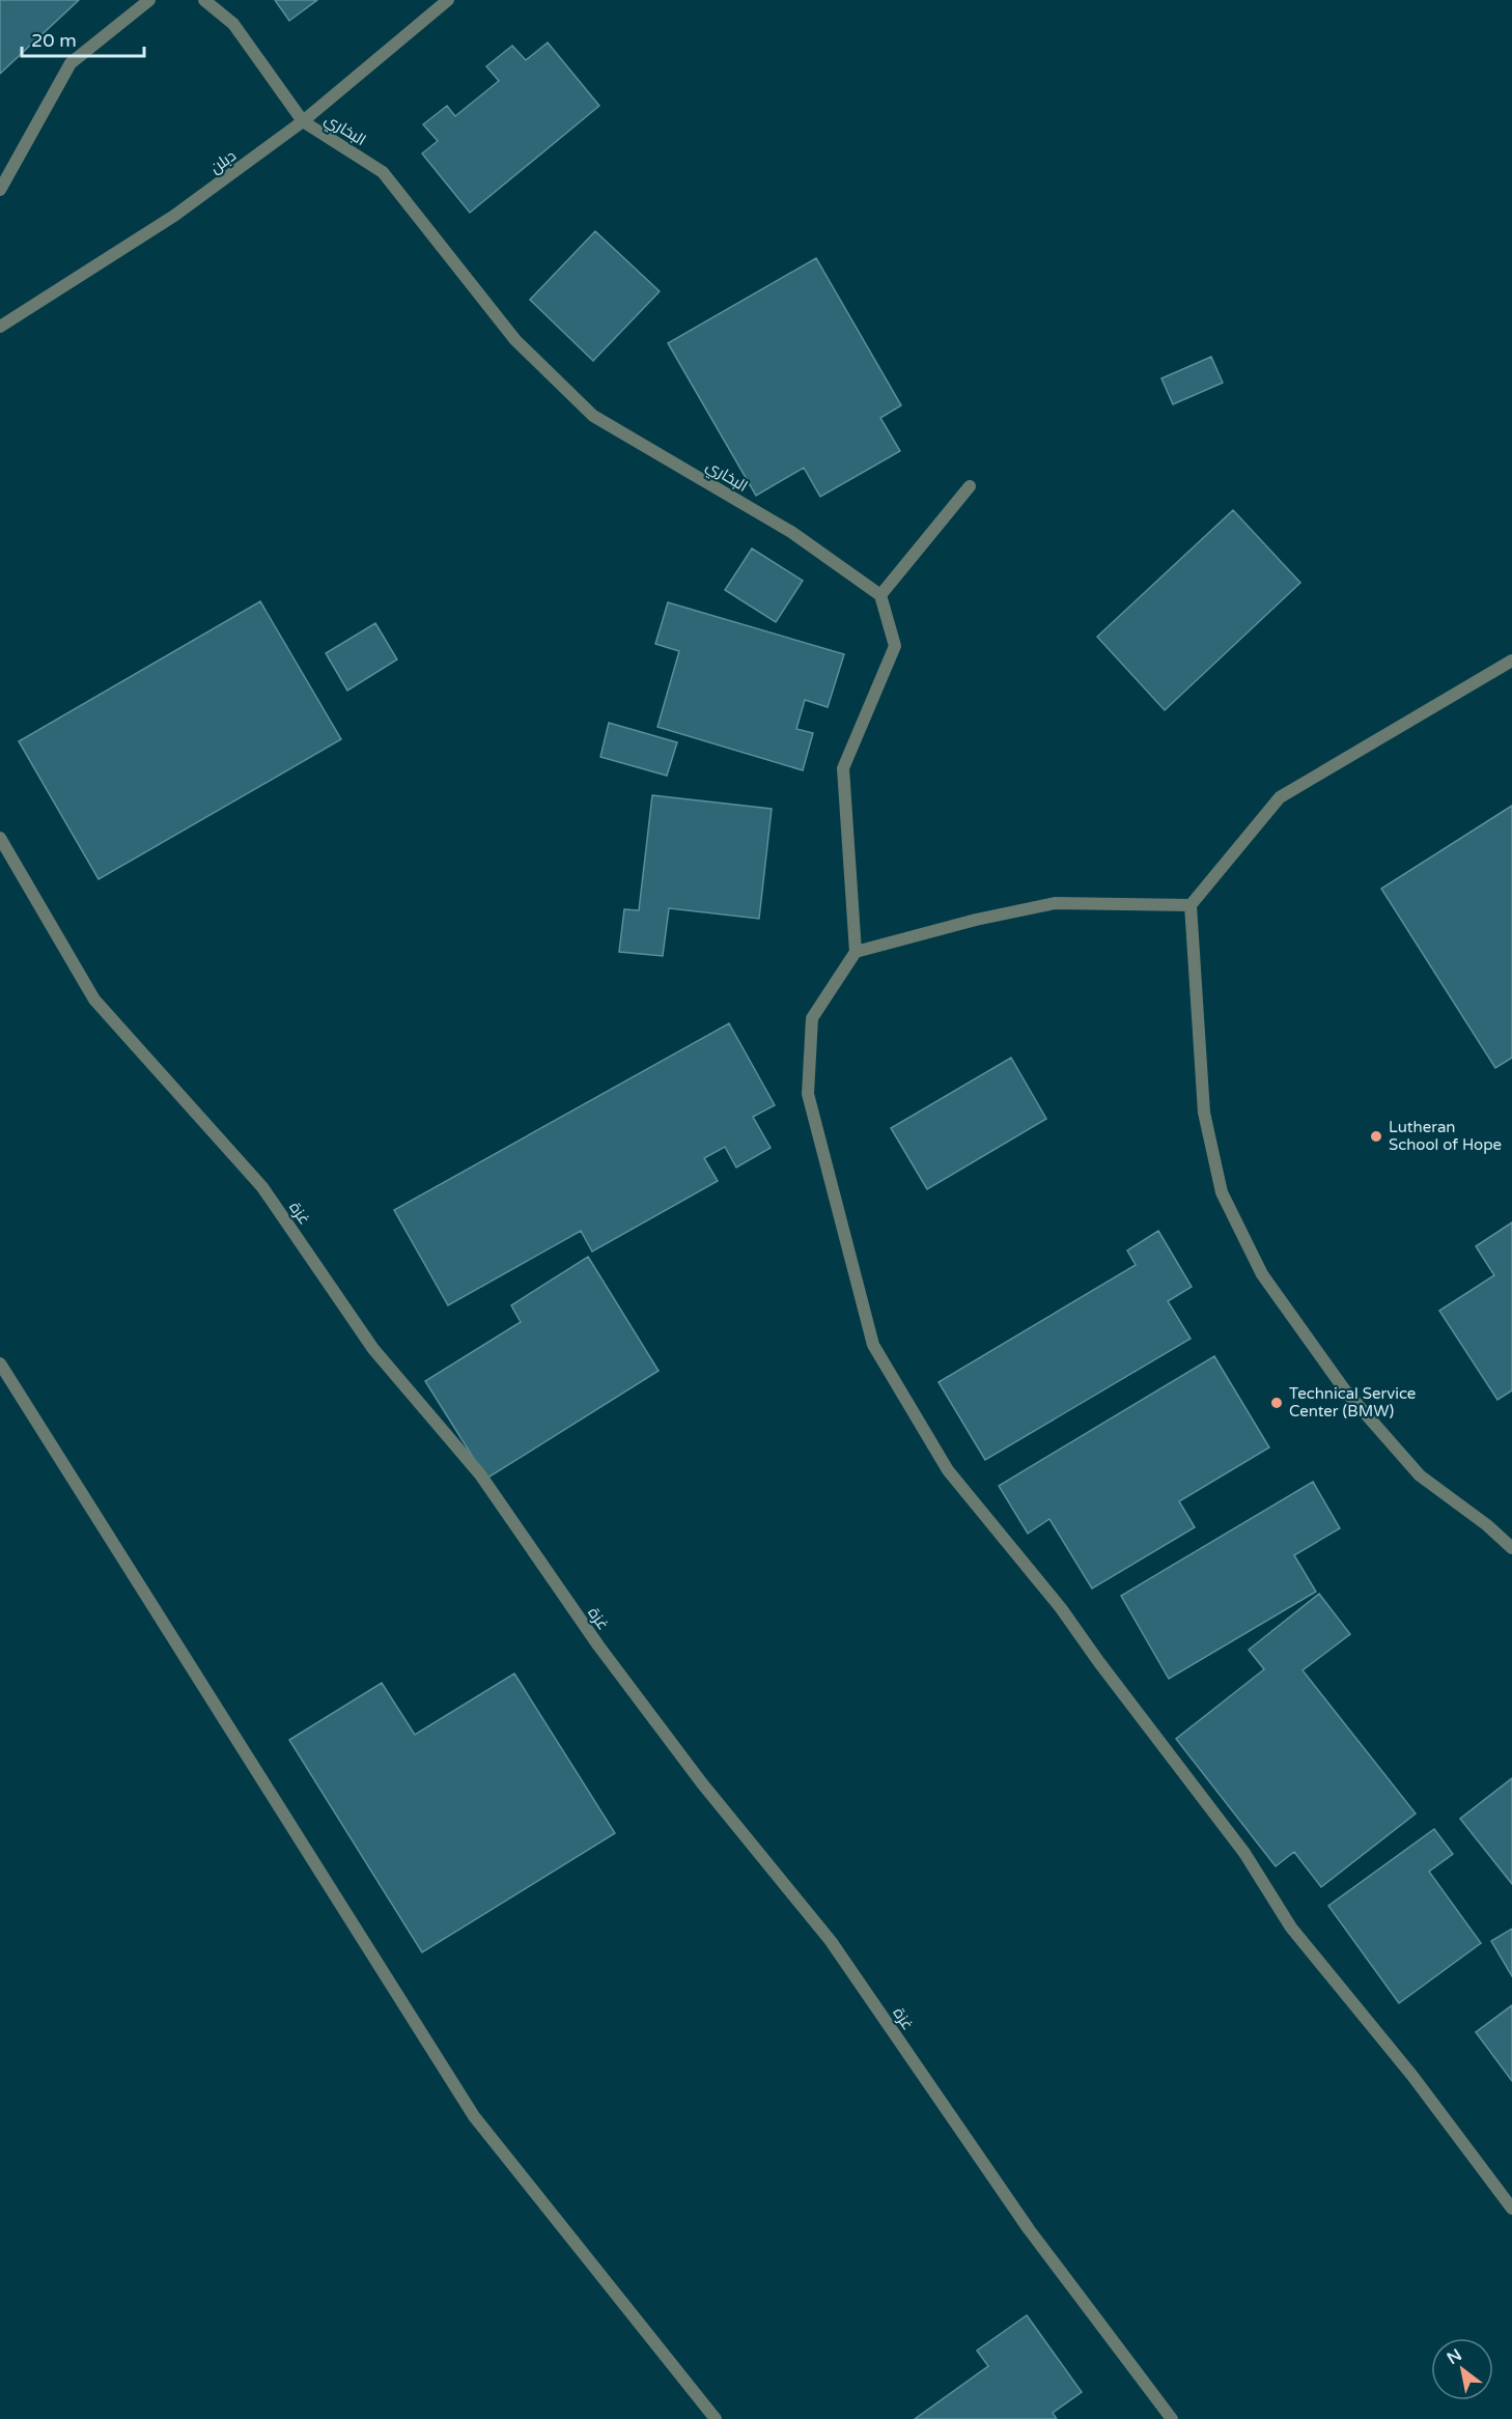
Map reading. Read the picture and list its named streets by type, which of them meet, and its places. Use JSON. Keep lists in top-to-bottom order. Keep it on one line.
{"streets":{"street":["البخاري","دبلن","غزة"]},"crossings":[["البخاري","دبلن"]],"places":["Lutheran School of Hope","Technical Service Center (BMW)"],"scale_bar":"20 m","north":"top left"}
